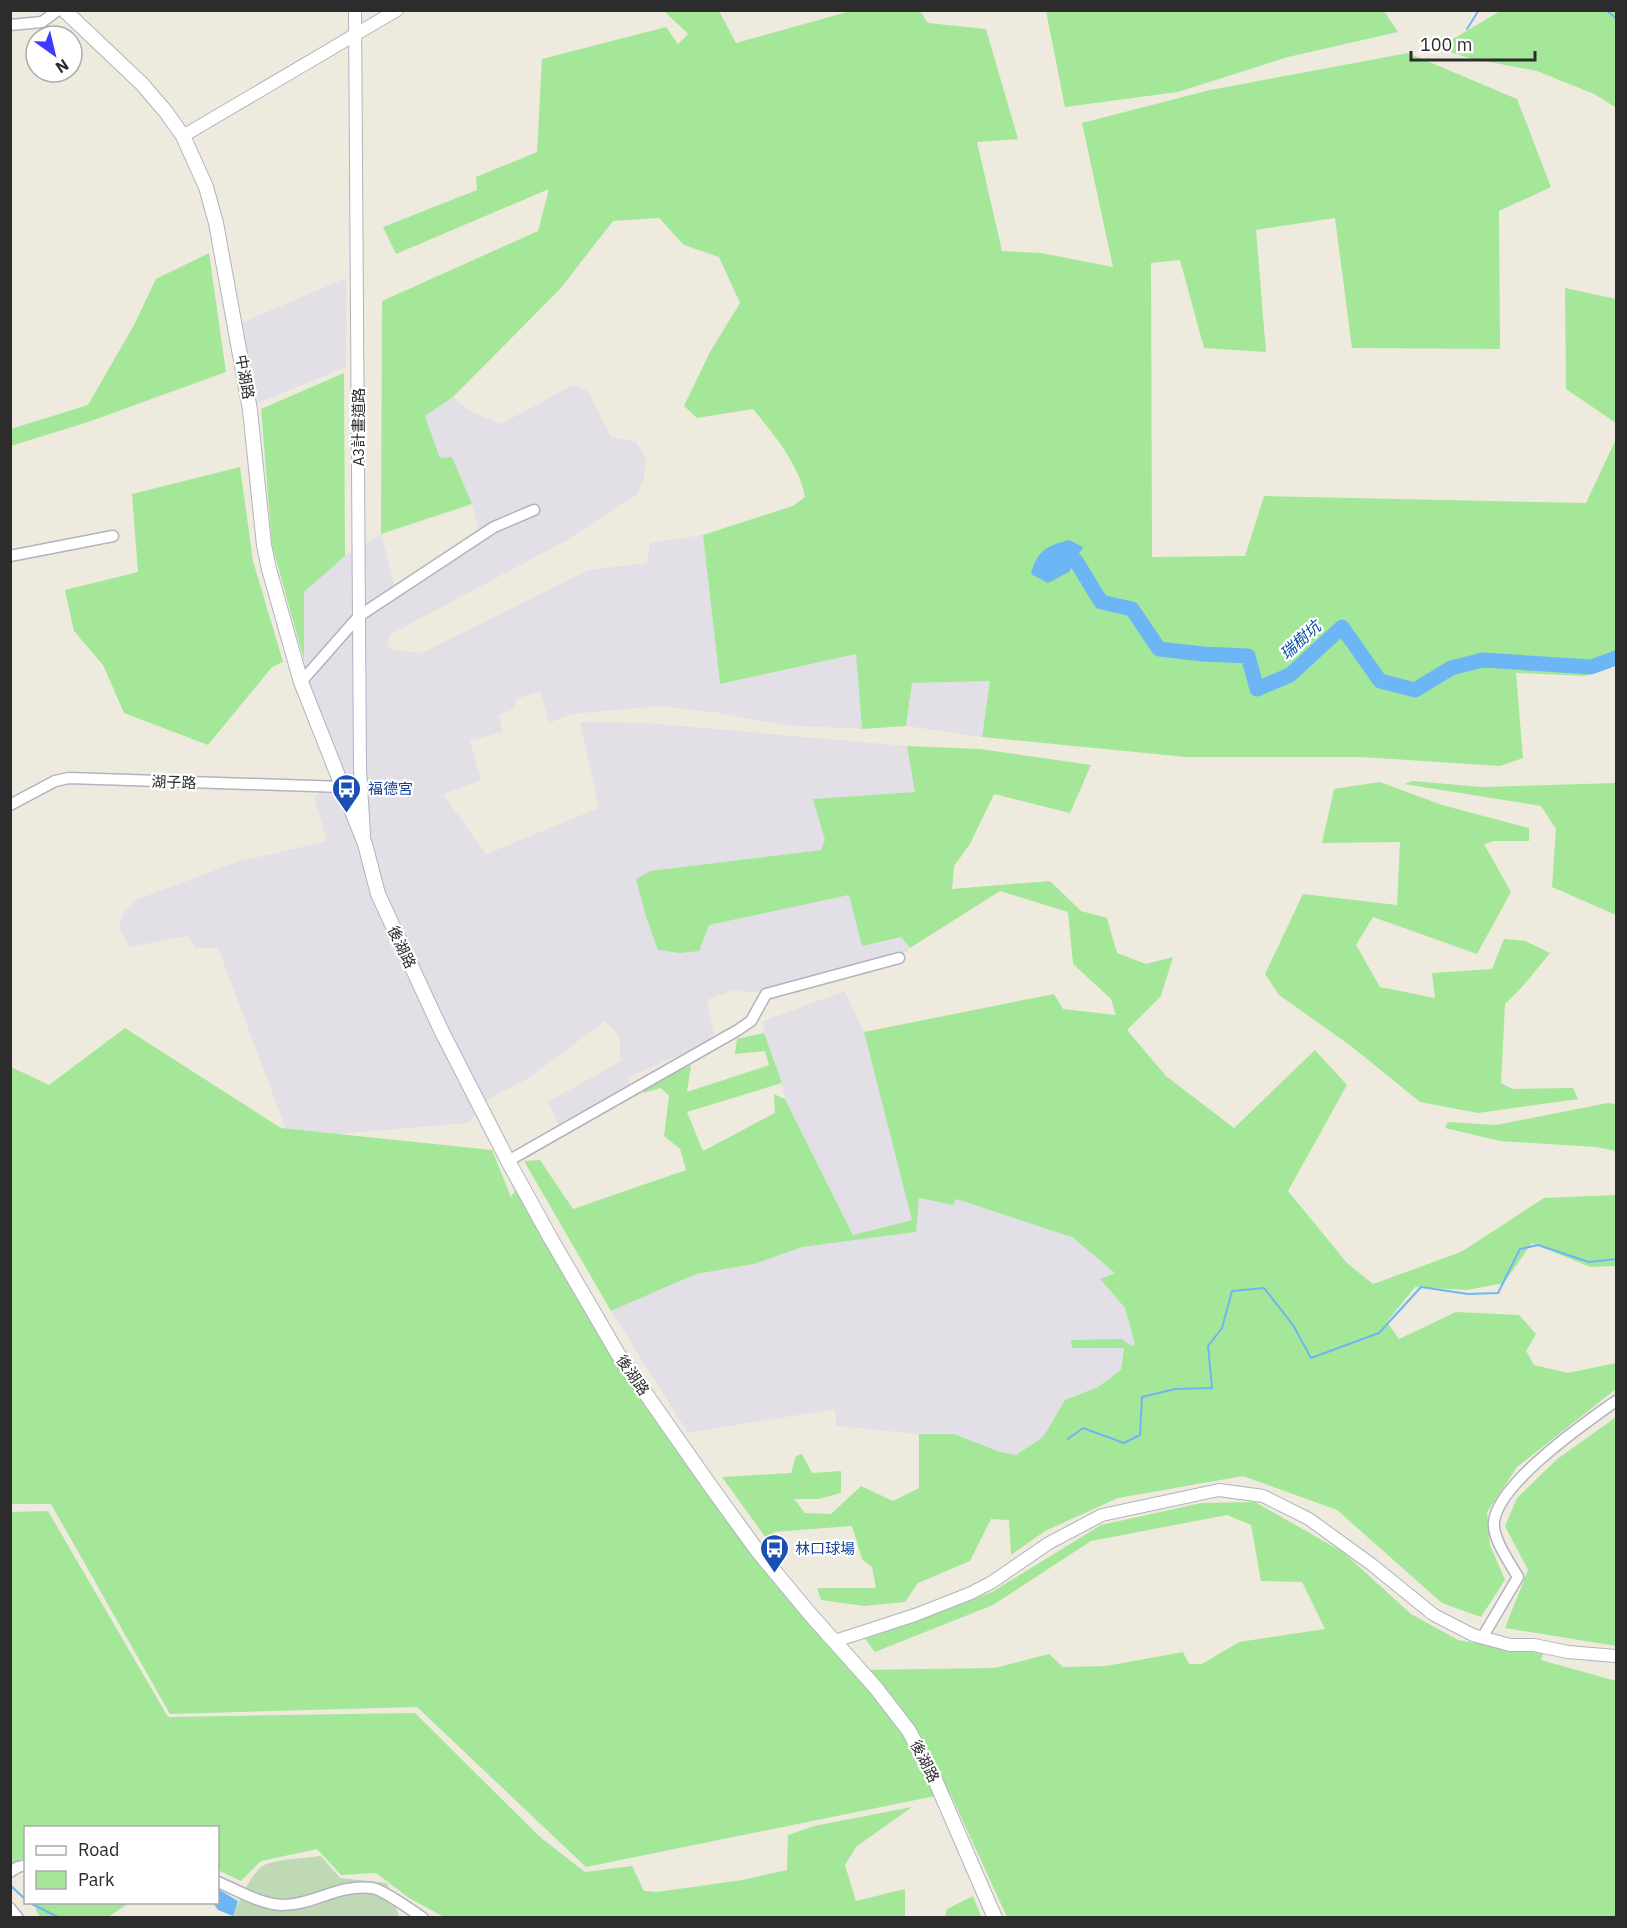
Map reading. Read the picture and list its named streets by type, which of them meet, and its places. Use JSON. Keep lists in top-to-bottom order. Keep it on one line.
{"streets":{"main road":["中湖路","後湖路"],"street":["A3計畫道路","湖子路"]},"crossings":[["中湖路","湖子路"],["中湖路","後湖路"],["A3計畫道路","後湖路"],["湖子路","後湖路"]],"water":["瑞樹坑"],"places":{"bus stop":["福德宮","林口球場"]},"legend":["Road","Park"],"scale_bar":"100 m","north":"bottom right"}
